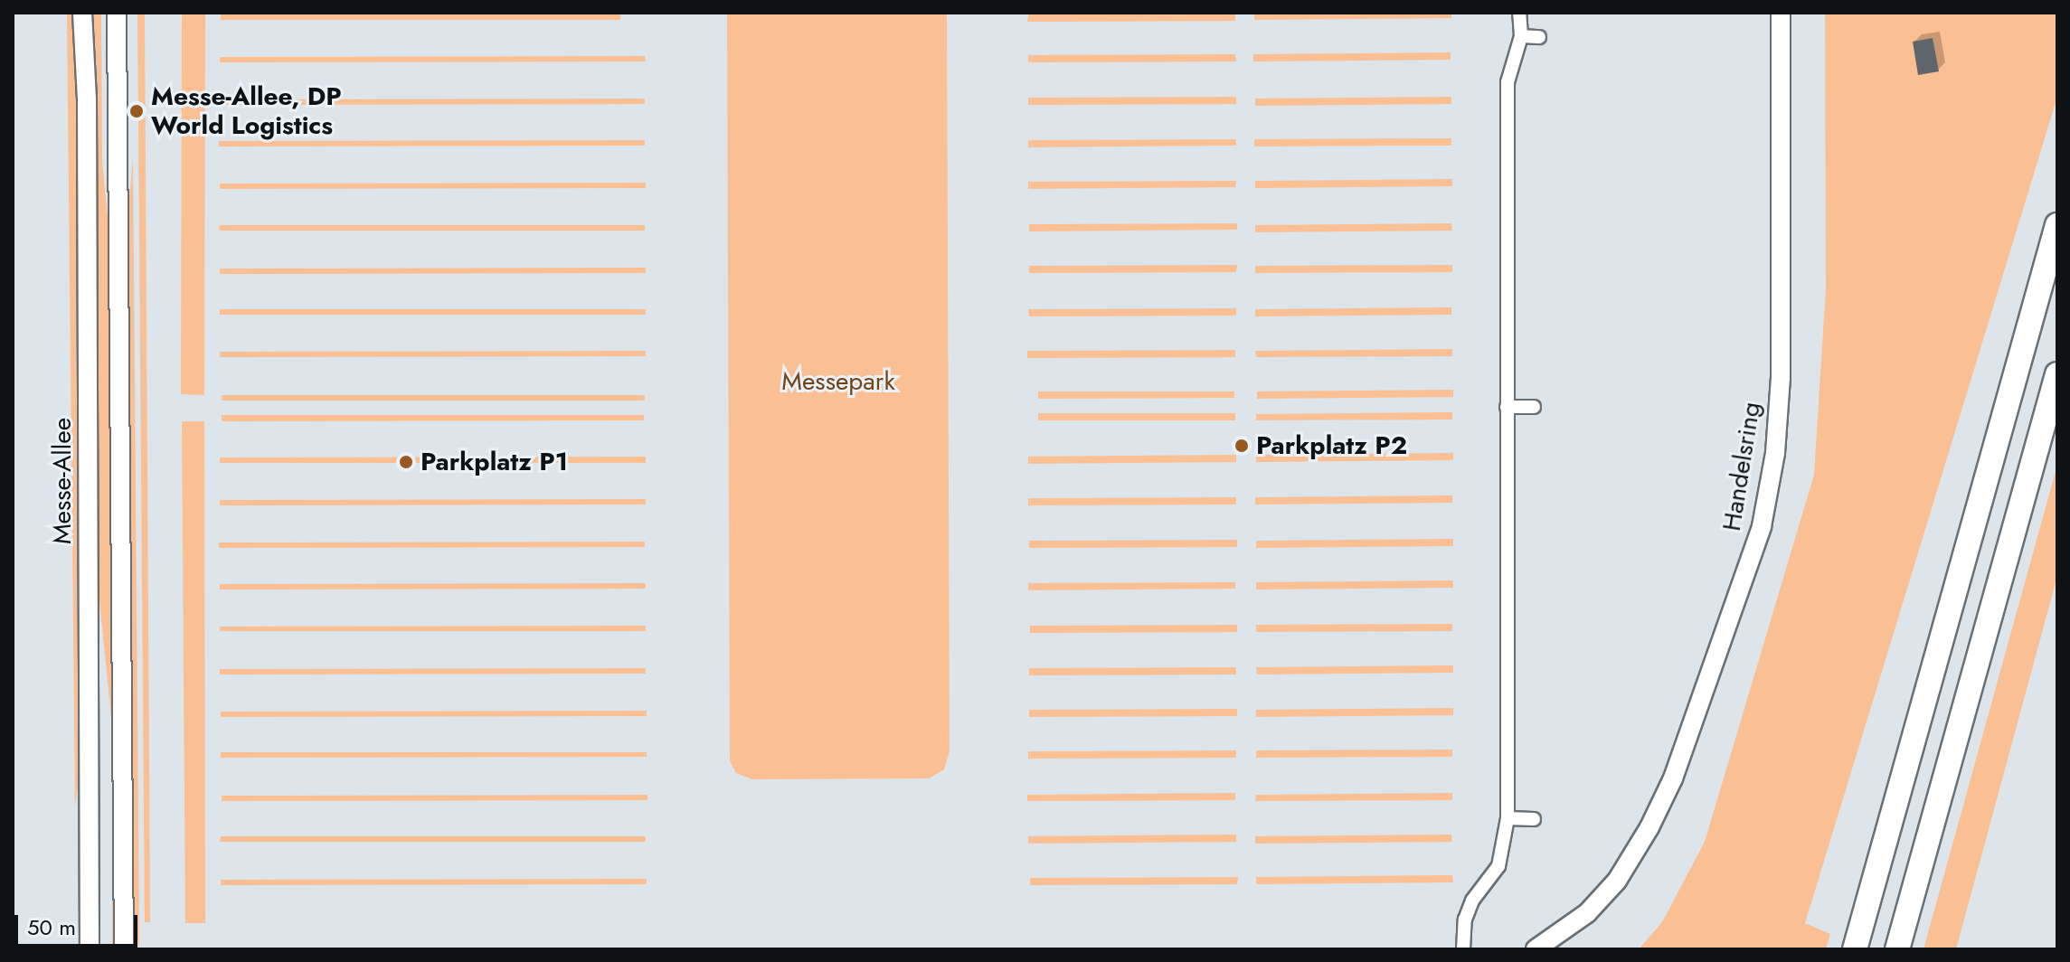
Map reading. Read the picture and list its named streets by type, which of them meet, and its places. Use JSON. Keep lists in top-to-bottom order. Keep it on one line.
{"streets":{"main road":["Handelsring","Messe-Allee"]},"parks":["Messepark"],"places":["Messe-Allee, DP World Logistics","Parkplatz P2","Parkplatz P1"],"scale_bar":"50 m"}
